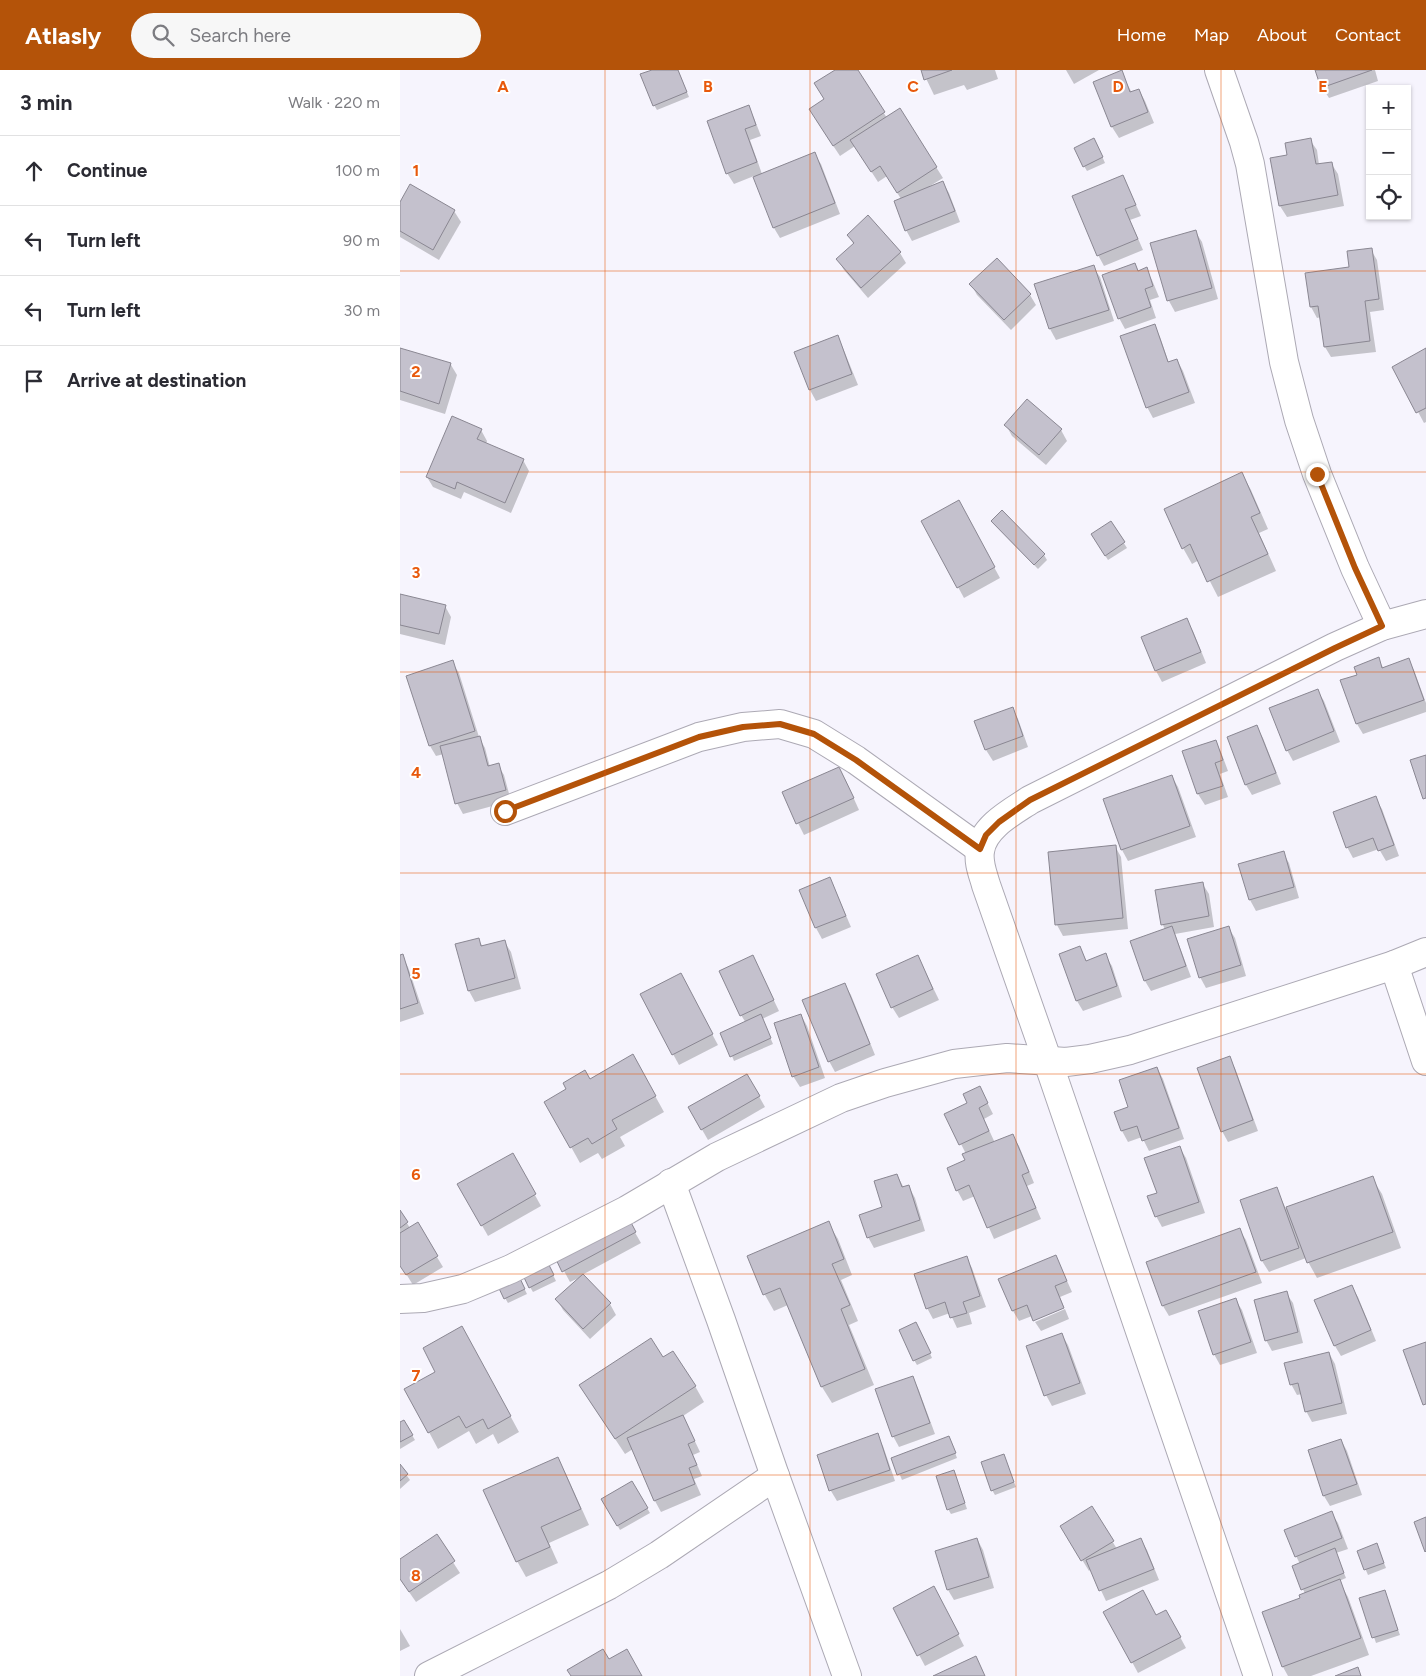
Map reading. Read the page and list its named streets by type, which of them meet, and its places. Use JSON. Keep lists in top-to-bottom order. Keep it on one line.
{"page":{"header":"Atlasly","search":"Search here","nav":["Home","Map","About","Contact"],"heading":["3 min","Walk · 220 m"],"map_buttons":["+","−"],"list":[["Continue","100 m"],["Turn left","90 m"],["Turn left","30 m"],"Arrive at destination"]},"grid":{"columns":["A","B","C","D","E"],"rows":["1","2","3","4","5","6","7","8"]}}
